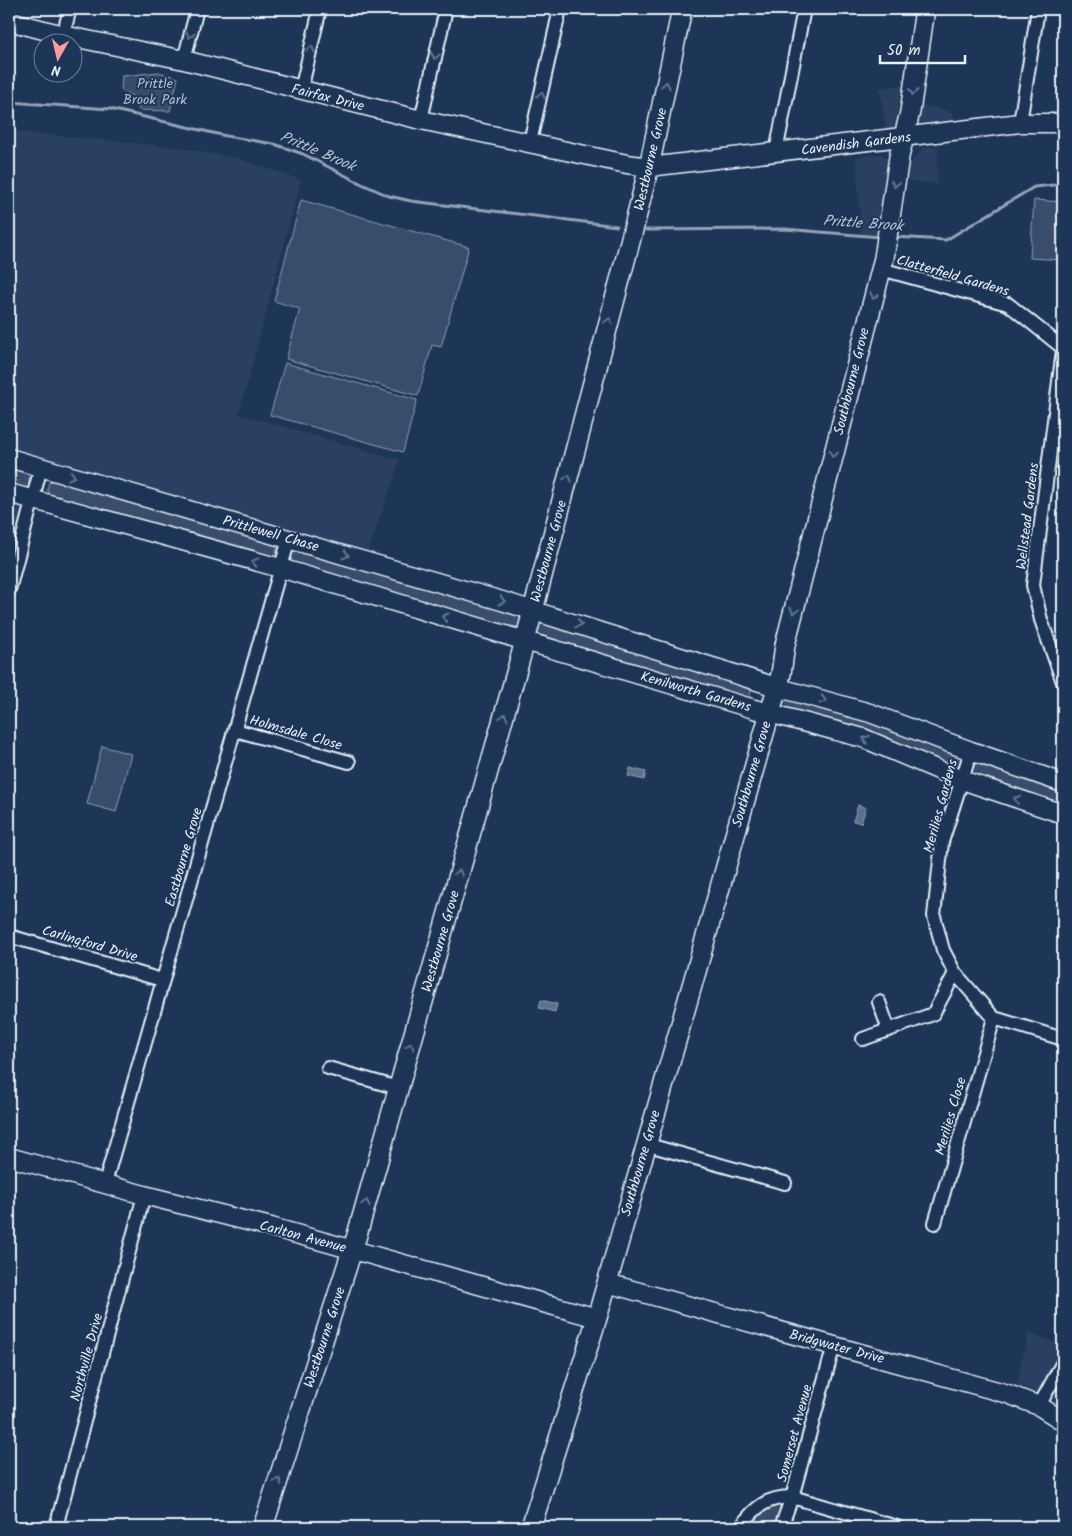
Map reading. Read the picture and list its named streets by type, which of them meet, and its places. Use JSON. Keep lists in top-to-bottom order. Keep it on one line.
{"streets":{"main road":["Westbourne Grove","Southbourne Grove"],"street":["Fairfax Drive","Cavendish Gardens","Clatterfield Gardens","Wellstead Gardens","Prittlewell Chase","Kenilworth Gardens","Holmsdale Close","Merilies Gardens","Eastbourne Grove","Carlingford Drive","Merilies Close","Carlton Avenue","Bridgwater Drive","Northville Drive","Somerset Avenue"]},"crossings":[["Fairfax Drive","Cavendish Gardens"],["Fairfax Drive","Westbourne Grove"],["Cavendish Gardens","Westbourne Grove"],["Cavendish Gardens","Southbourne Grove"],["Westbourne Grove","Prittlewell Chase"],["Westbourne Grove","Kenilworth Gardens"],["Westbourne Grove","Carlton Avenue"],["Clatterfield Gardens","Southbourne Grove"],["Clatterfield Gardens","Wellstead Gardens"],["Southbourne Grove","Kenilworth Gardens"],["Southbourne Grove","Carlton Avenue"],["Southbourne Grove","Bridgwater Drive"],["Prittlewell Chase","Kenilworth Gardens"],["Prittlewell Chase","Eastbourne Grove"],["Kenilworth Gardens","Merilies Gardens"],["Holmsdale Close","Eastbourne Grove"],["Merilies Gardens","Merilies Close"],["Eastbourne Grove","Carlingford Drive"],["Eastbourne Grove","Carlton Avenue"],["Carlton Avenue","Northville Drive"],["Bridgwater Drive","Somerset Avenue"]],"one_way":["Westbourne Grove","Southbourne Grove"],"water":["Prittle Brook"],"parks":["Prittle Brook Park"],"scale_bar":"50 m","north":"bottom"}
